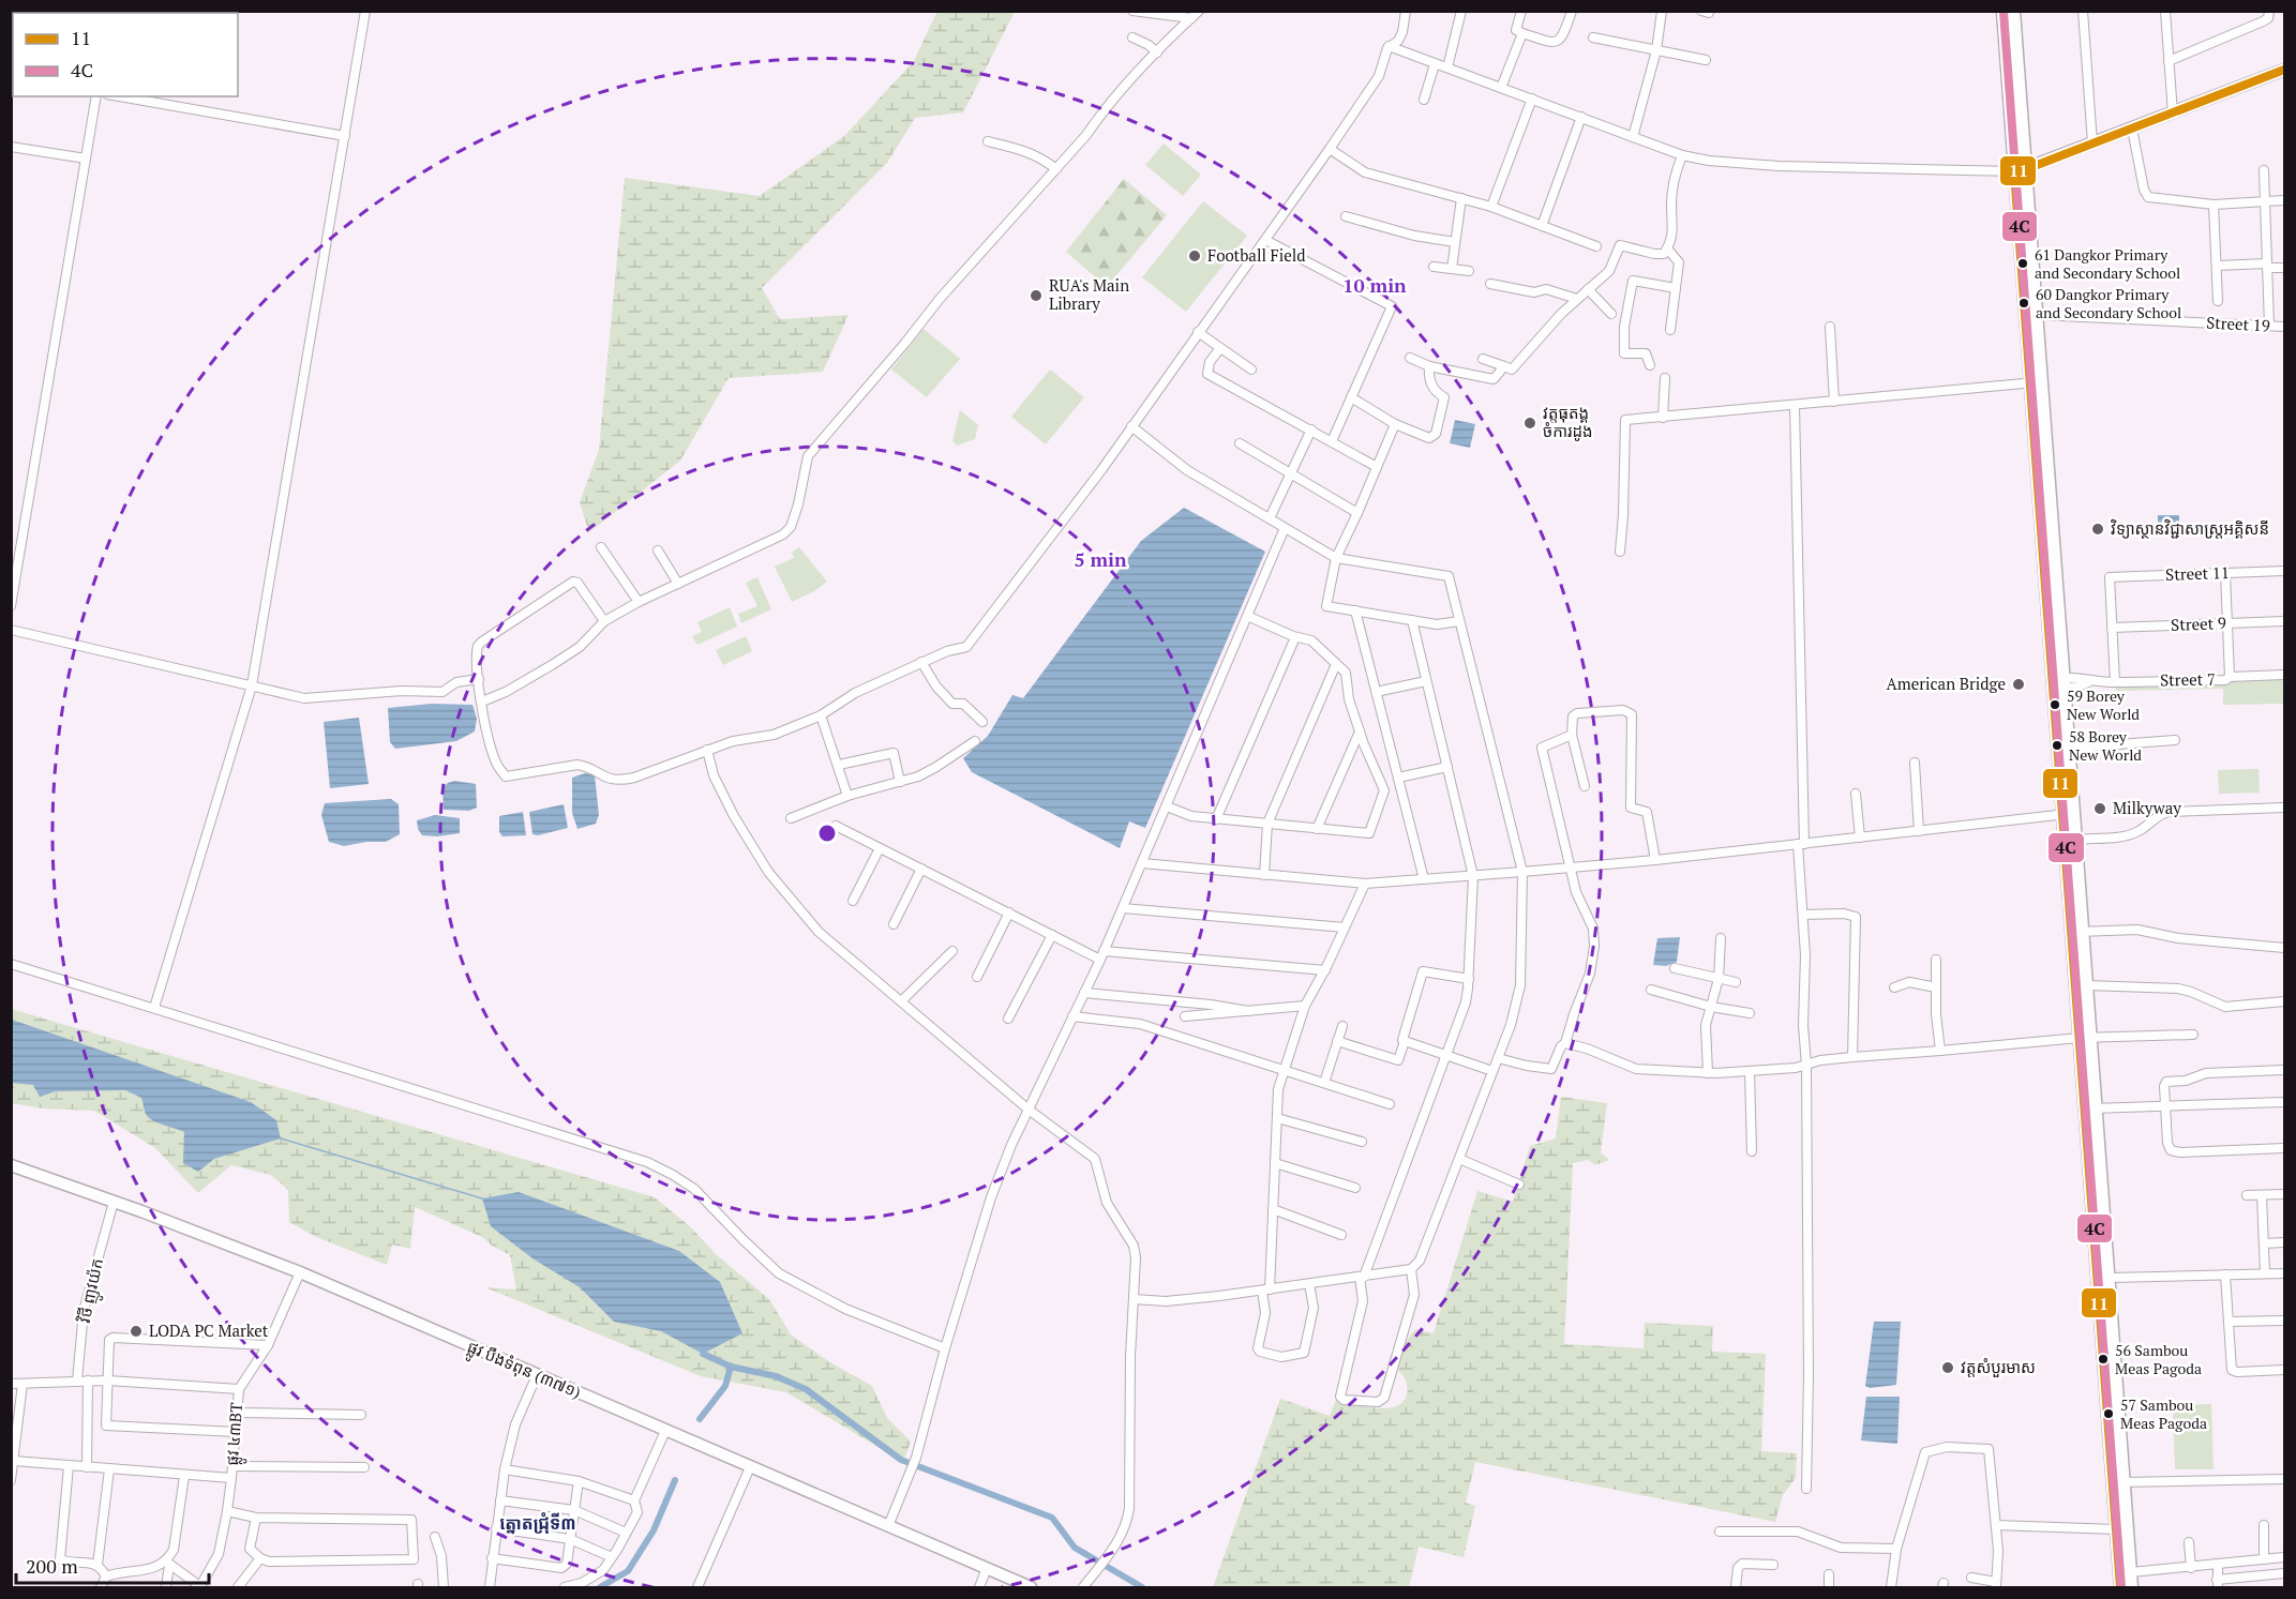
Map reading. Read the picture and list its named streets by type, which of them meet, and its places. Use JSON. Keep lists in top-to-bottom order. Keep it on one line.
{"streets":{"main road":["ផ្លូវ បឹងទំពុន (៣៧១)"],"street":["Street 19","Street 11","Street 9","Street 7","វិថី ញូវយ៉ក","ផ្លូវ ៤៣BT"]},"crossings":[["Street 11","Street 9"],["វិថី ញូវយ៉ក","ផ្លូវ បឹងទំពុន (៣៧១)"],["វិថី ញូវយ៉ក","ផ្លូវ ៤៣BT"],["ផ្លូវ បឹងទំពុន (៣៧១)","ផ្លូវ ៤៣BT"]],"districts":["ត្នោតជ្រុំទី៣"],"places":["Football Field","61 Dangkor Primary and Secondary School","RUA's Main Library","60 Dangkor Primary and Secondary School","វត្តធុតង្គ ចំការដូង","វិទ្យាស្ថានវិជ្ជាសាស្រ្តអគ្គិសនី","American Bridge","59 Borey New World","58 Borey New World","Milkyway","LODA PC Market","56 Sambou Meas Pagoda","វត្តសំបួរមាស","57 Sambou Meas Pagoda"],"lines":["transit line 4C","transit line 11"],"legend":["11","4C"],"scale_bar":"200 m","rings":["10 min","5 min"]}
